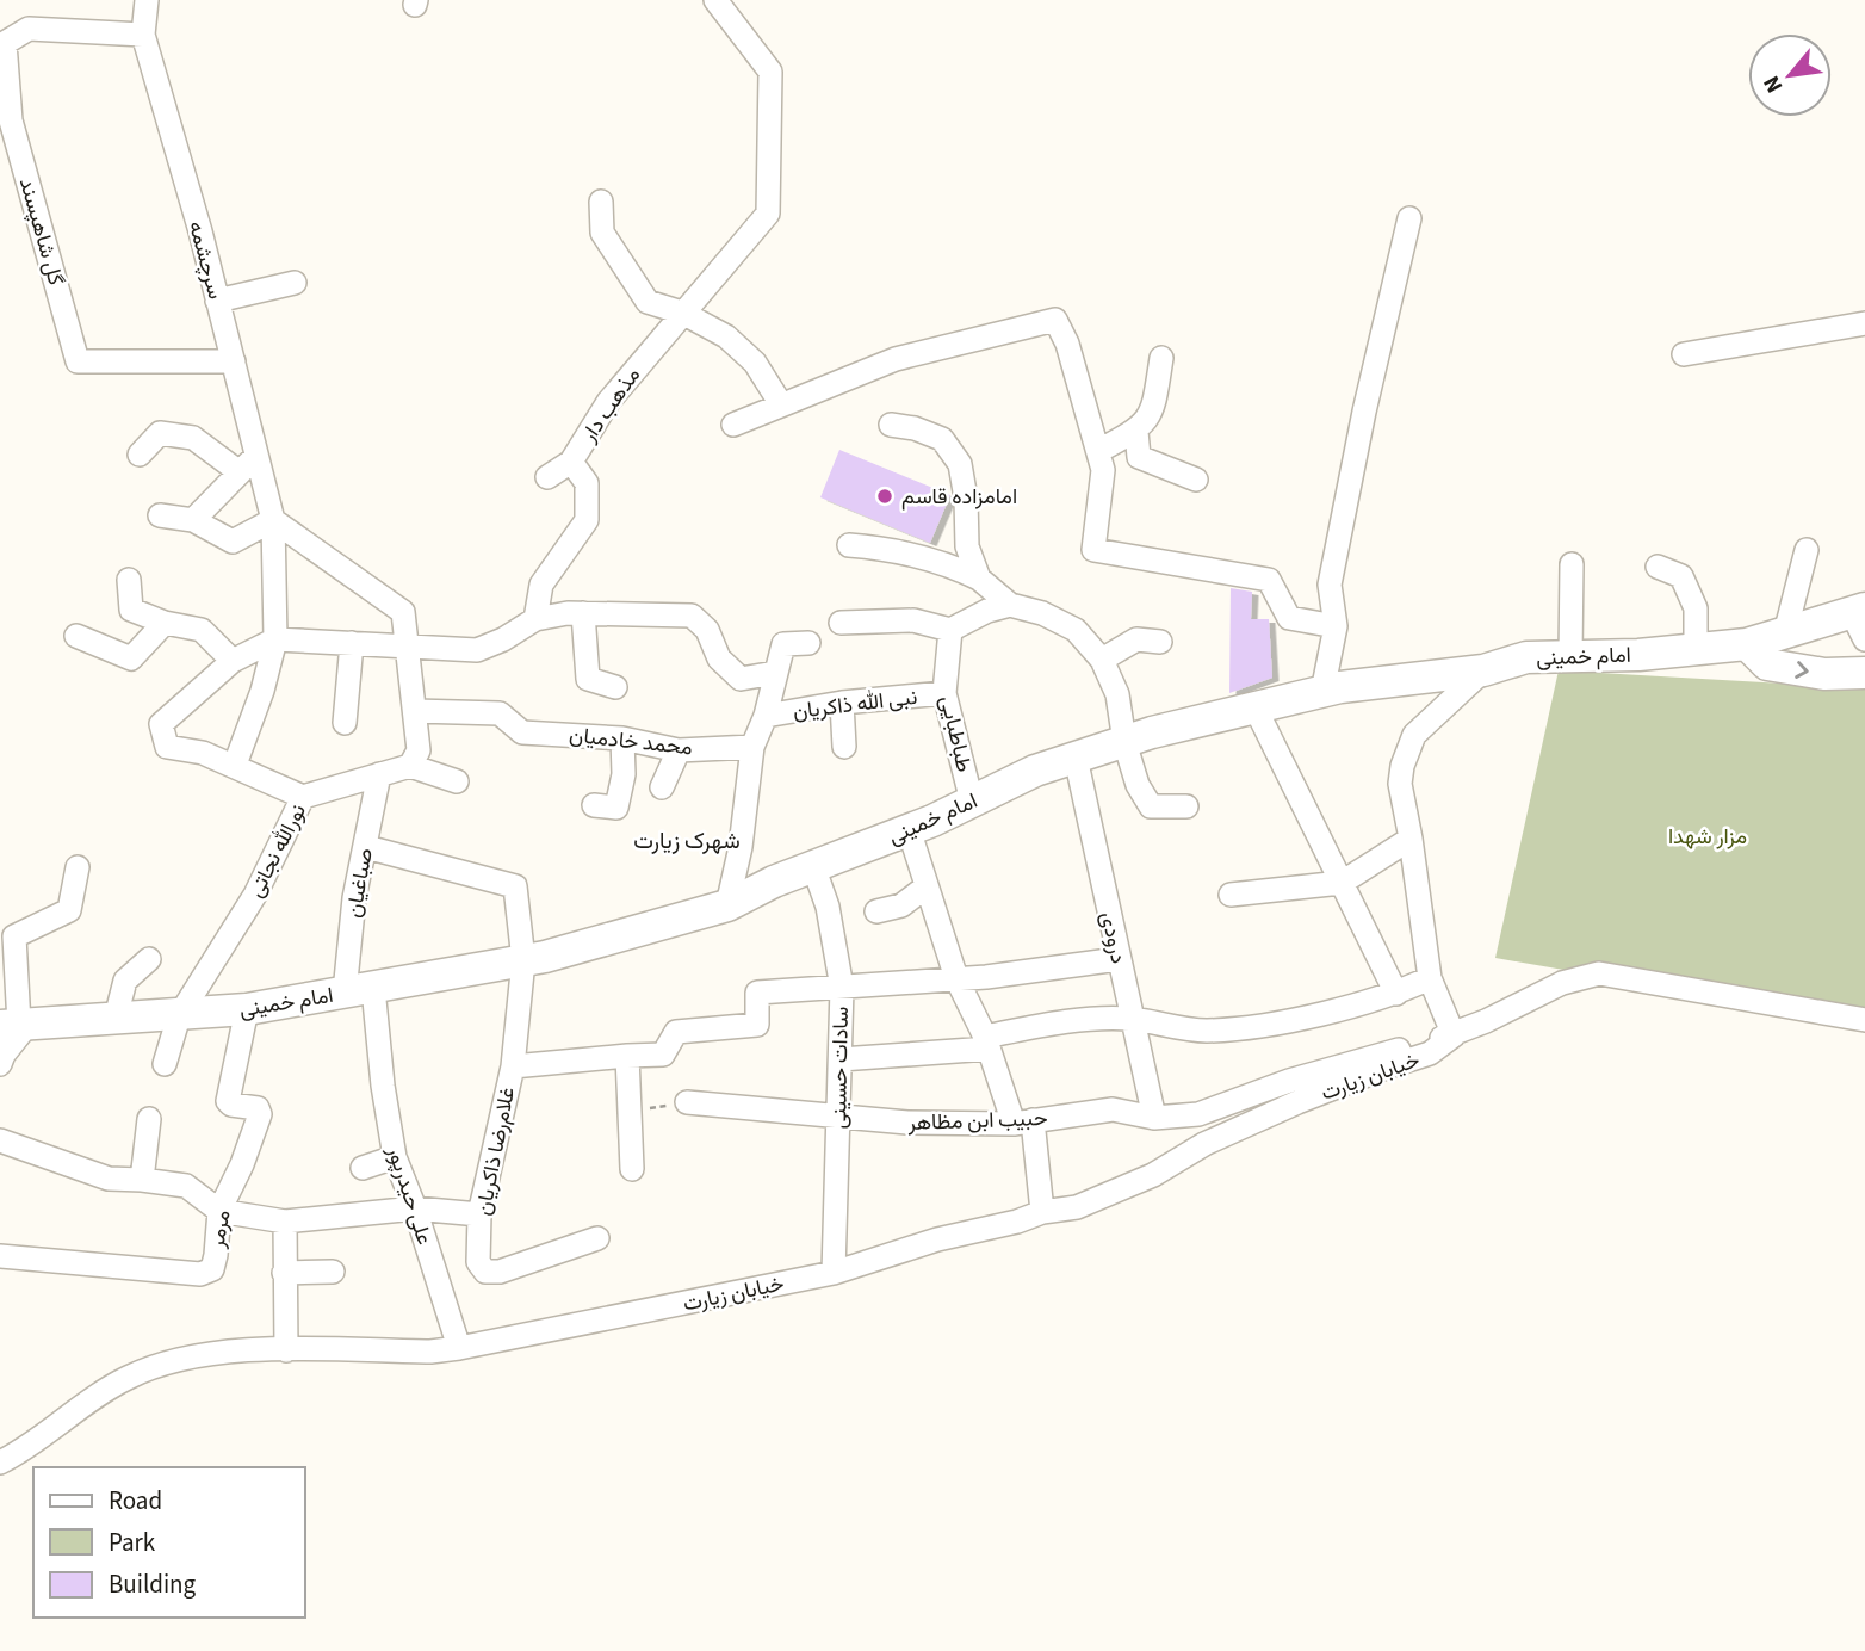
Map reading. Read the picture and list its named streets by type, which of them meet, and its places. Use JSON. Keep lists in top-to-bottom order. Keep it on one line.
{"streets":{"street":["گل شاهپسند","سرچشمه","مذهب دار","امام خمینی","نبی الله ذاکریان","طباطبایی","محمد خادمیان","نورالله نجاتی","صباغیان","درودی","سادات حسینی","خیابان زیارت","حبیب ابن مظاهر","غلام‌رضا ذاکریان","علی حیدرپور","مرمر"]},"crossings":[["گل شاهپسند","سرچشمه"],["امام خمینی","طباطبایی"],["امام خمینی","نورالله نجاتی"],["امام خمینی","صباغیان"],["امام خمینی","درودی"],["امام خمینی","سادات حسینی"],["امام خمینی","غلام‌رضا ذاکریان"],["امام خمینی","علی حیدرپور"],["امام خمینی","مرمر"],["نبی الله ذاکریان","طباطبایی"],["نورالله نجاتی","صباغیان"],["صباغیان","غلام‌رضا ذاکریان"],["صباغیان","علی حیدرپور"],["درودی","حبیب ابن مظاهر"],["سادات حسینی","خیابان زیارت"],["سادات حسینی","حبیب ابن مظاهر"],["خیابان زیارت","حبیب ابن مظاهر"],["خیابان زیارت","علی حیدرپور"]],"districts":["شهرک زیارت"],"parks":["مزار شهدا"],"places":["امامزاده قاسم"],"legend":["Road","Park","Building"],"north":"bottom left"}
